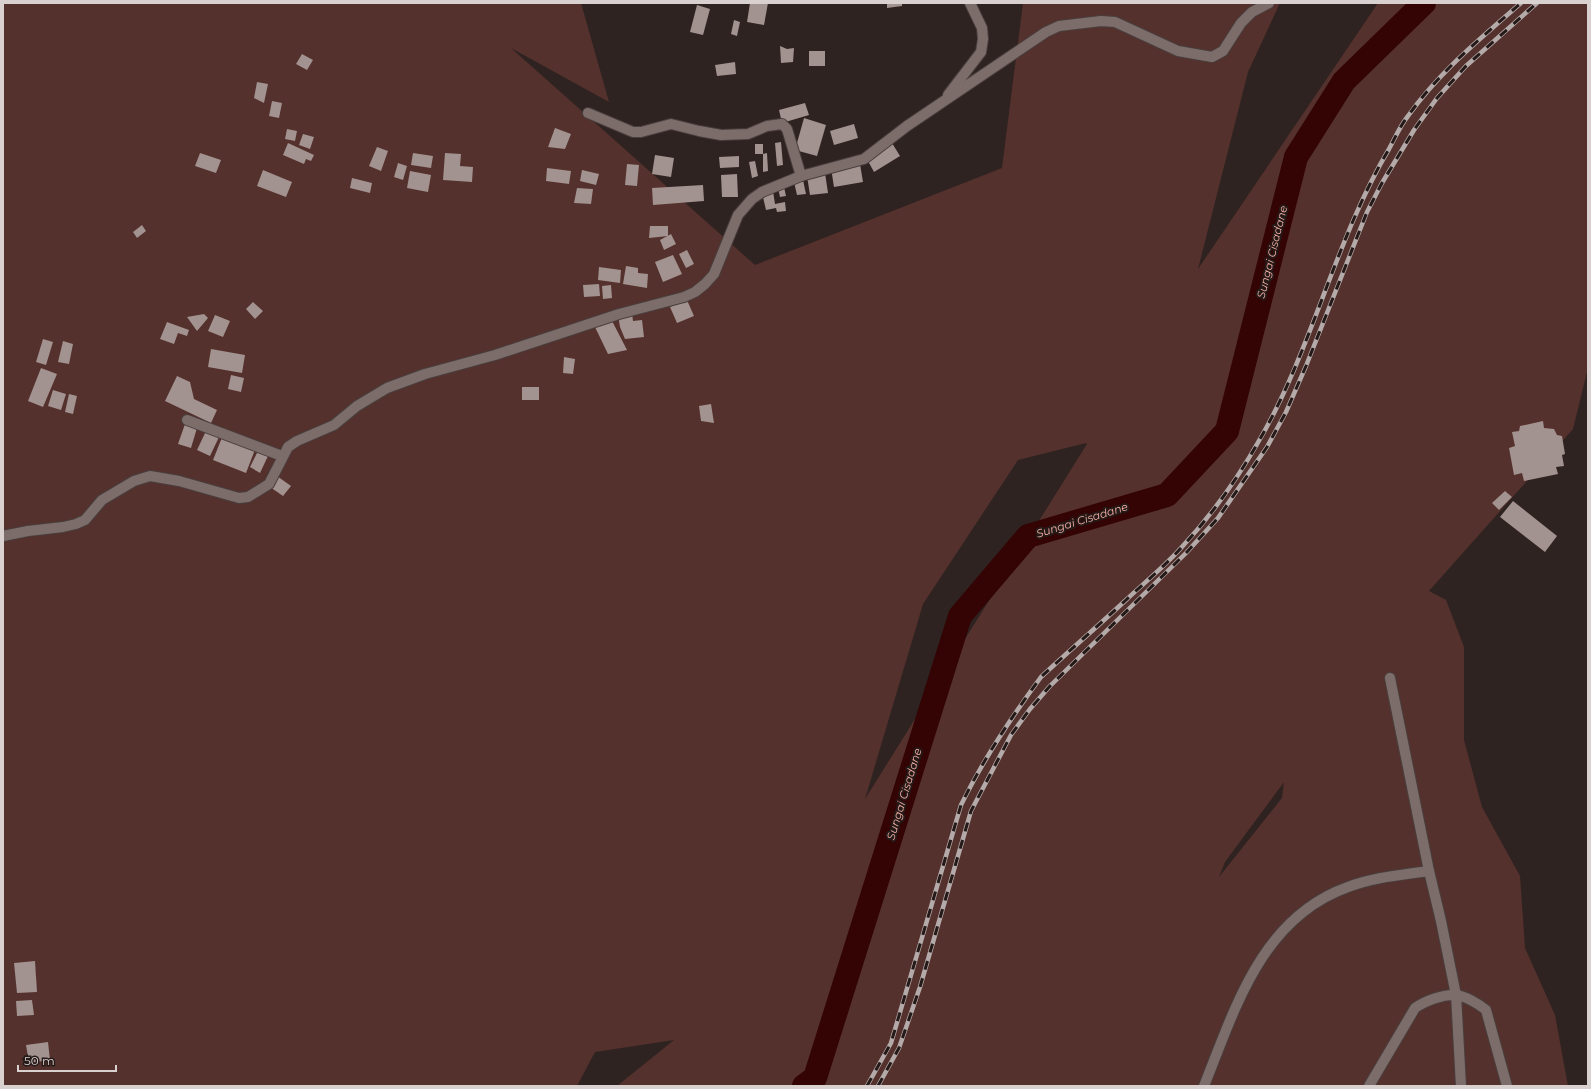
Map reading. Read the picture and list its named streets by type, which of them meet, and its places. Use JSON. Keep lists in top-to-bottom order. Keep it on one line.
{"water":["Sungai Cisadane"],"scale_bar":"50 m"}
